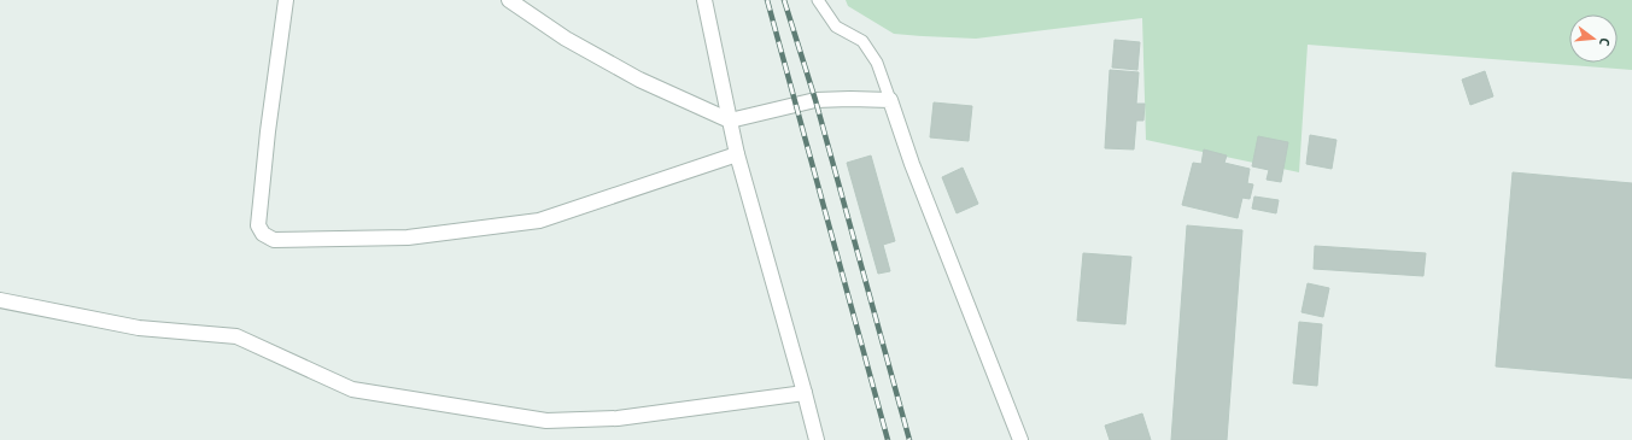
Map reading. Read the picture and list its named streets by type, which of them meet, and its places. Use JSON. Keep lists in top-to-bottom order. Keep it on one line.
{"north":"right"}
